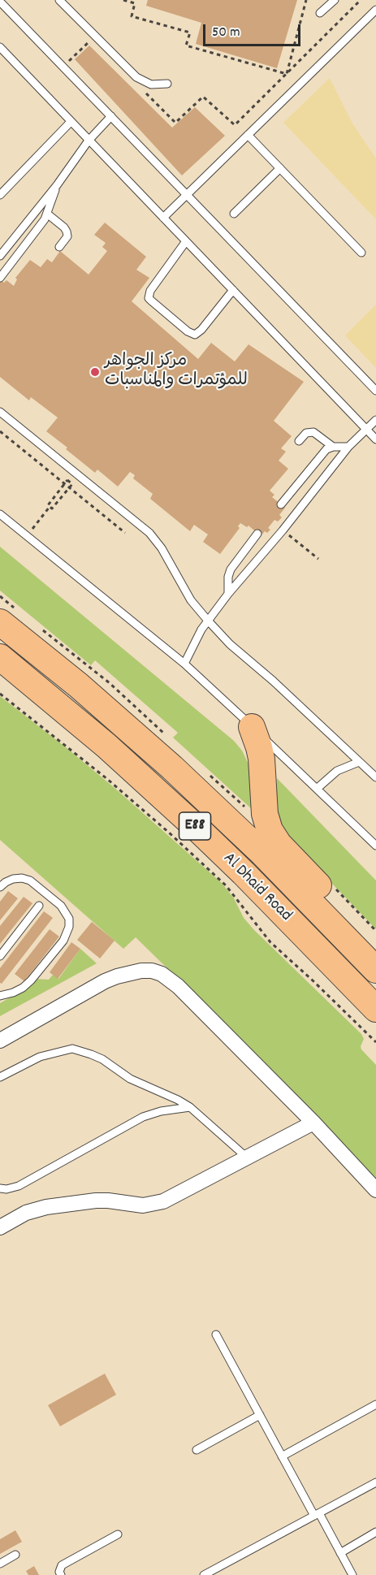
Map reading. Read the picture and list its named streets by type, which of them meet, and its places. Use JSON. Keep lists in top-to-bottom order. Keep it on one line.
{"streets":{"highway":["E88","Al Dhaid Road"]},"places":["مركز الجواهر للمؤتمرات والمناسبات"],"scale_bar":"50 m"}
